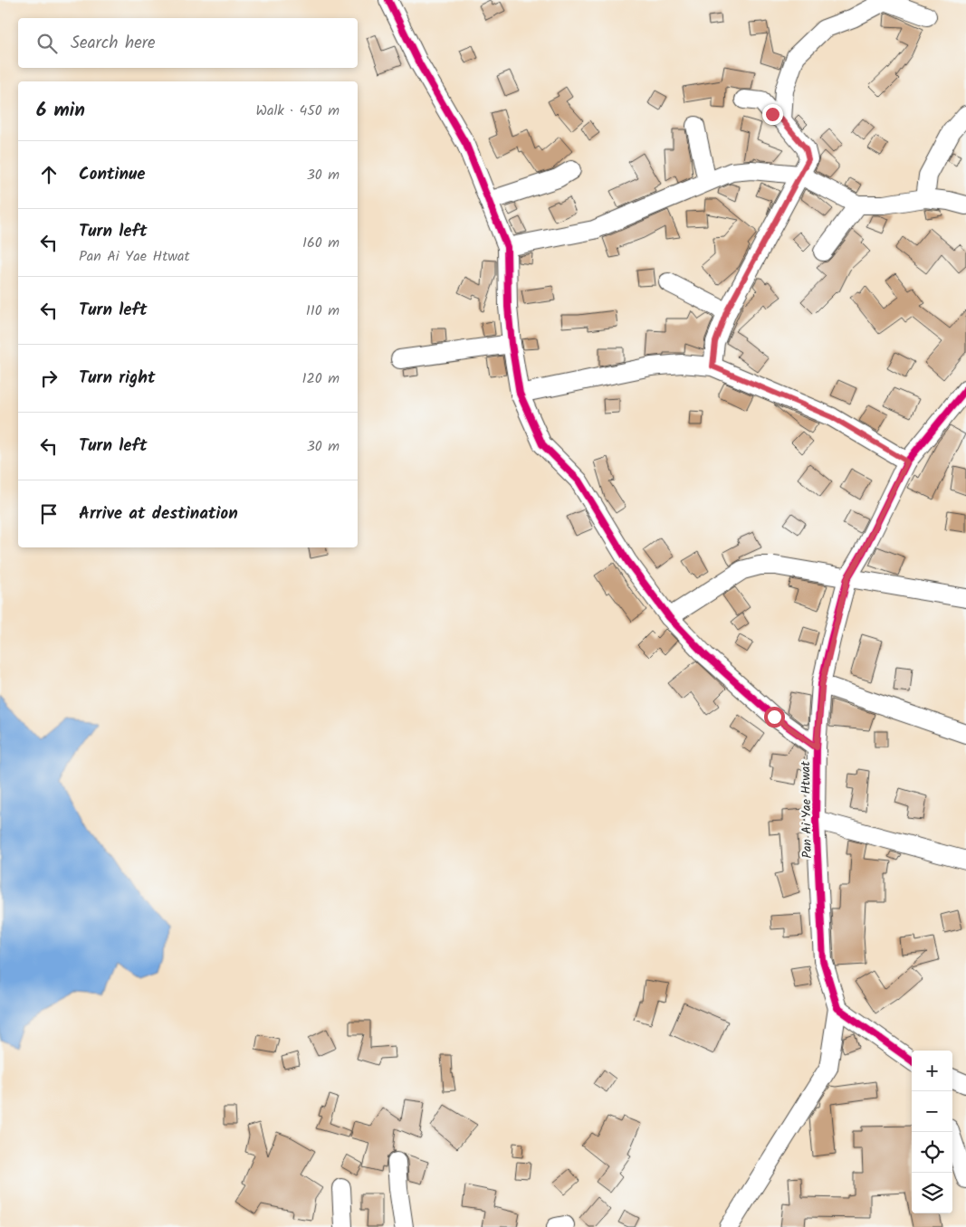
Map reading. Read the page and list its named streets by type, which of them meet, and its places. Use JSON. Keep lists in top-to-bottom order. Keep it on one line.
{"streets":{"street":["Pan Ai Yae Htwat"]},"page":{"search":"Search here","heading":["6 min","Walk · 450 m"],"list":[["Continue","30 m"],["Turn left","Pan Ai Yae Htwat","160 m"],["Turn left","110 m"],["Turn right","120 m"],["Turn left","30 m"],"Arrive at destination"],"map_buttons":["+","−"]}}
